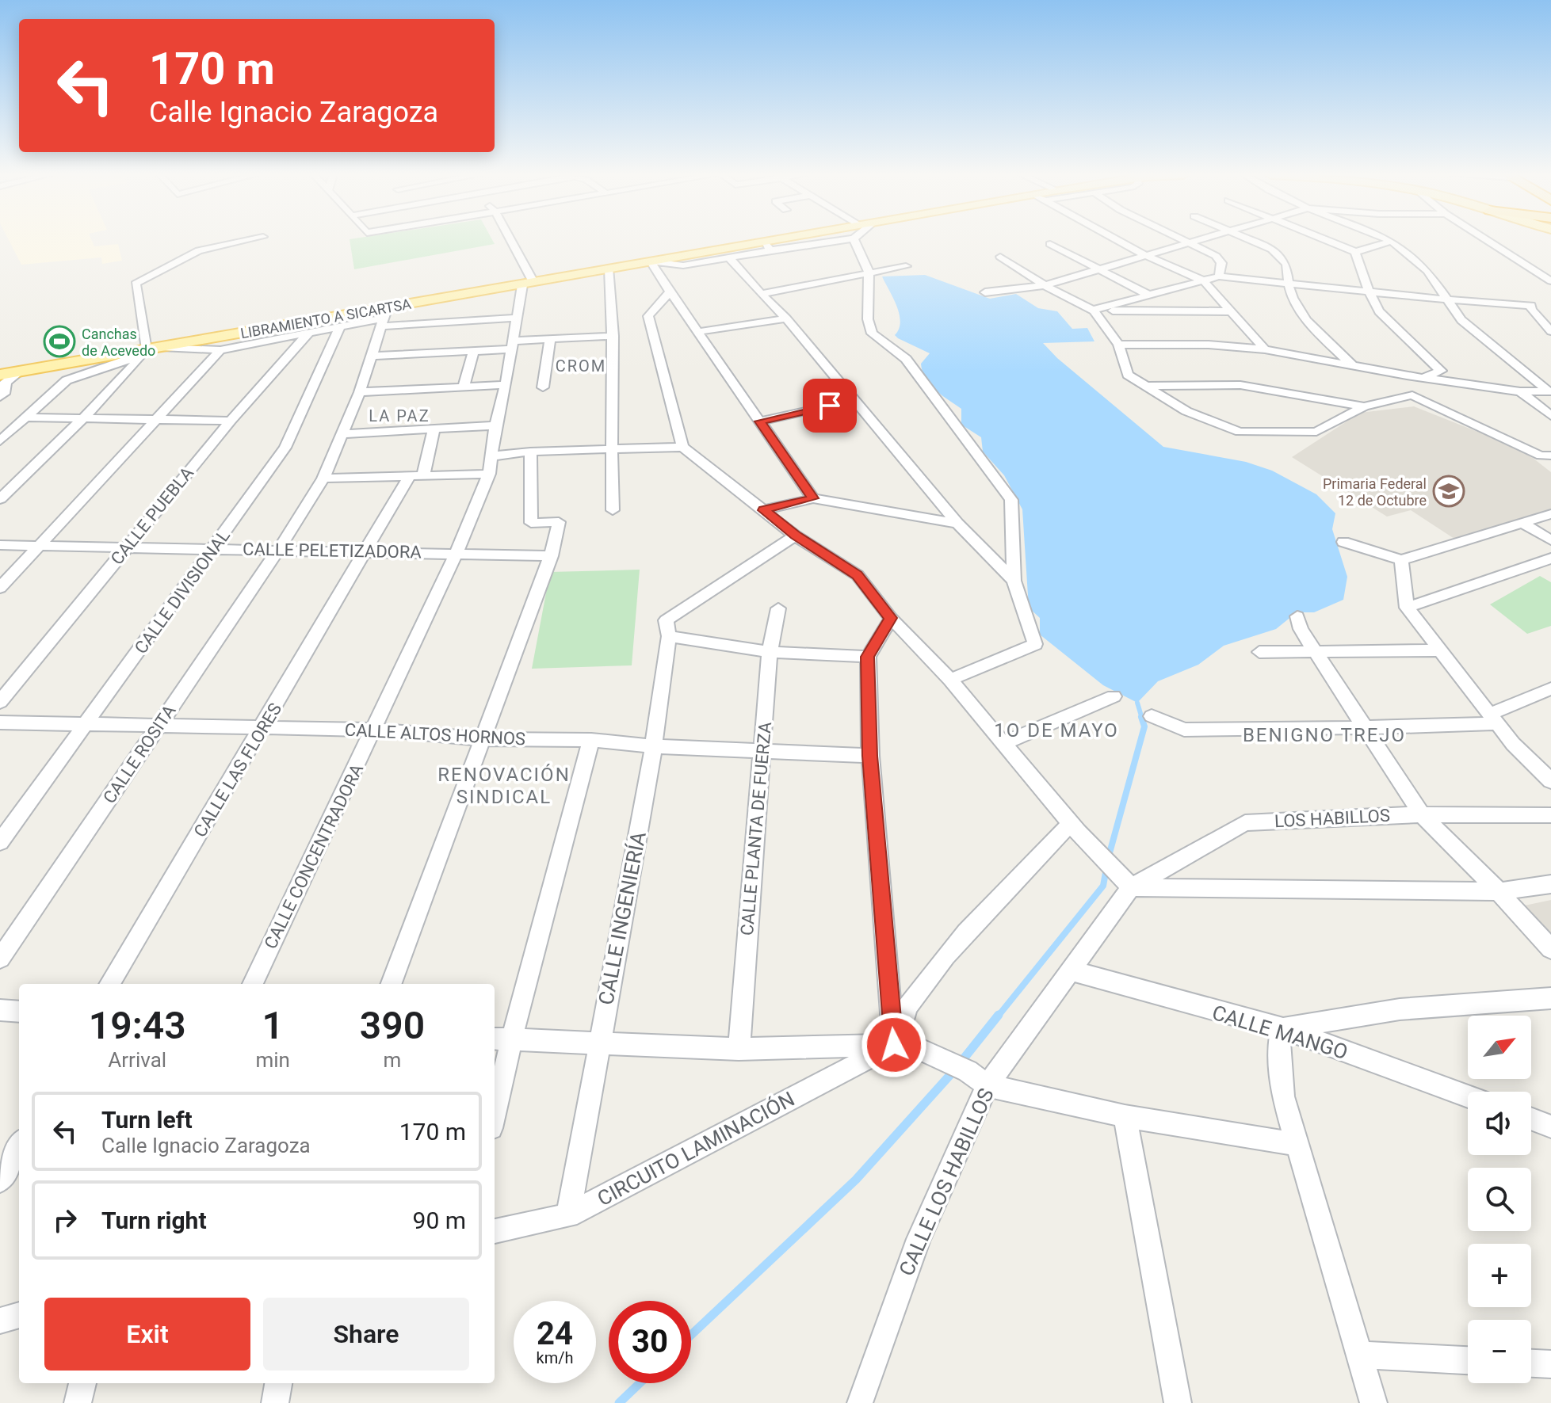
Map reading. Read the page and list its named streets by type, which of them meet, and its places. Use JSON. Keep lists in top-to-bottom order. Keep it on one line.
{"streets":{"main road":["LIBRAMIENTO A SICARTSA"],"street":["CALLE PUEBLA","CALLE PELETIZADORA","CALLE DIVISIONAL","CALLE ALTOS HORNOS","CALLE ROSITA","CALLE LAS FLORES","LOS HABILLOS","CALLE PLANTA DE FUERZA","CALLE CONCENTRADORA","CALLE INGENIERÍA","CALLE MANGO","CIRCUITO LAMINACIÓN","CALLE LOS HABILLOS"]},"crossings":[["LIBRAMIENTO A SICARTSA","CALLE ROSITA"],["LIBRAMIENTO A SICARTSA","CALLE CONCENTRADORA"],["CALLE PUEBLA","CALLE PELETIZADORA"],["CALLE PELETIZADORA","CALLE DIVISIONAL"],["CALLE PELETIZADORA","CALLE ROSITA"],["CALLE PELETIZADORA","CALLE LAS FLORES"],["CALLE PELETIZADORA","CALLE CONCENTRADORA"],["CALLE DIVISIONAL","CALLE ALTOS HORNOS"],["CALLE ALTOS HORNOS","CALLE ROSITA"],["CALLE ALTOS HORNOS","CALLE LAS FLORES"],["CALLE ALTOS HORNOS","CALLE PLANTA DE FUERZA"],["CALLE ALTOS HORNOS","CALLE CONCENTRADORA"],["CALLE ALTOS HORNOS","CALLE INGENIERÍA"],["LOS HABILLOS","CALLE LOS HABILLOS"],["CALLE INGENIERÍA","CIRCUITO LAMINACIÓN"],["CALLE MANGO","CALLE LOS HABILLOS"]],"districts":["CROM","LA PAZ","1O DE MAYO","BENIGNO TREJO","RENOVACIÓN SINDICAL"],"places":{"sports":["Canchas de Acevedo"],"school or university":["Primaria Federal 12 de Octubre"]},"north":"top right","page":{"turn":["170 m","Calle Ignacio Zaragoza"],"eta":["19:43","Arrival","1","min","390","m"],"map_buttons":["+","−"],"list":[{"name":"Turn left","note":"Calle Ignacio Zaragoza","value":"170 m"},{"name":"Turn right","value":"90 m"}],"buttons":["Exit","Share"],"speed":"24 km/h","limit":"30"}}
